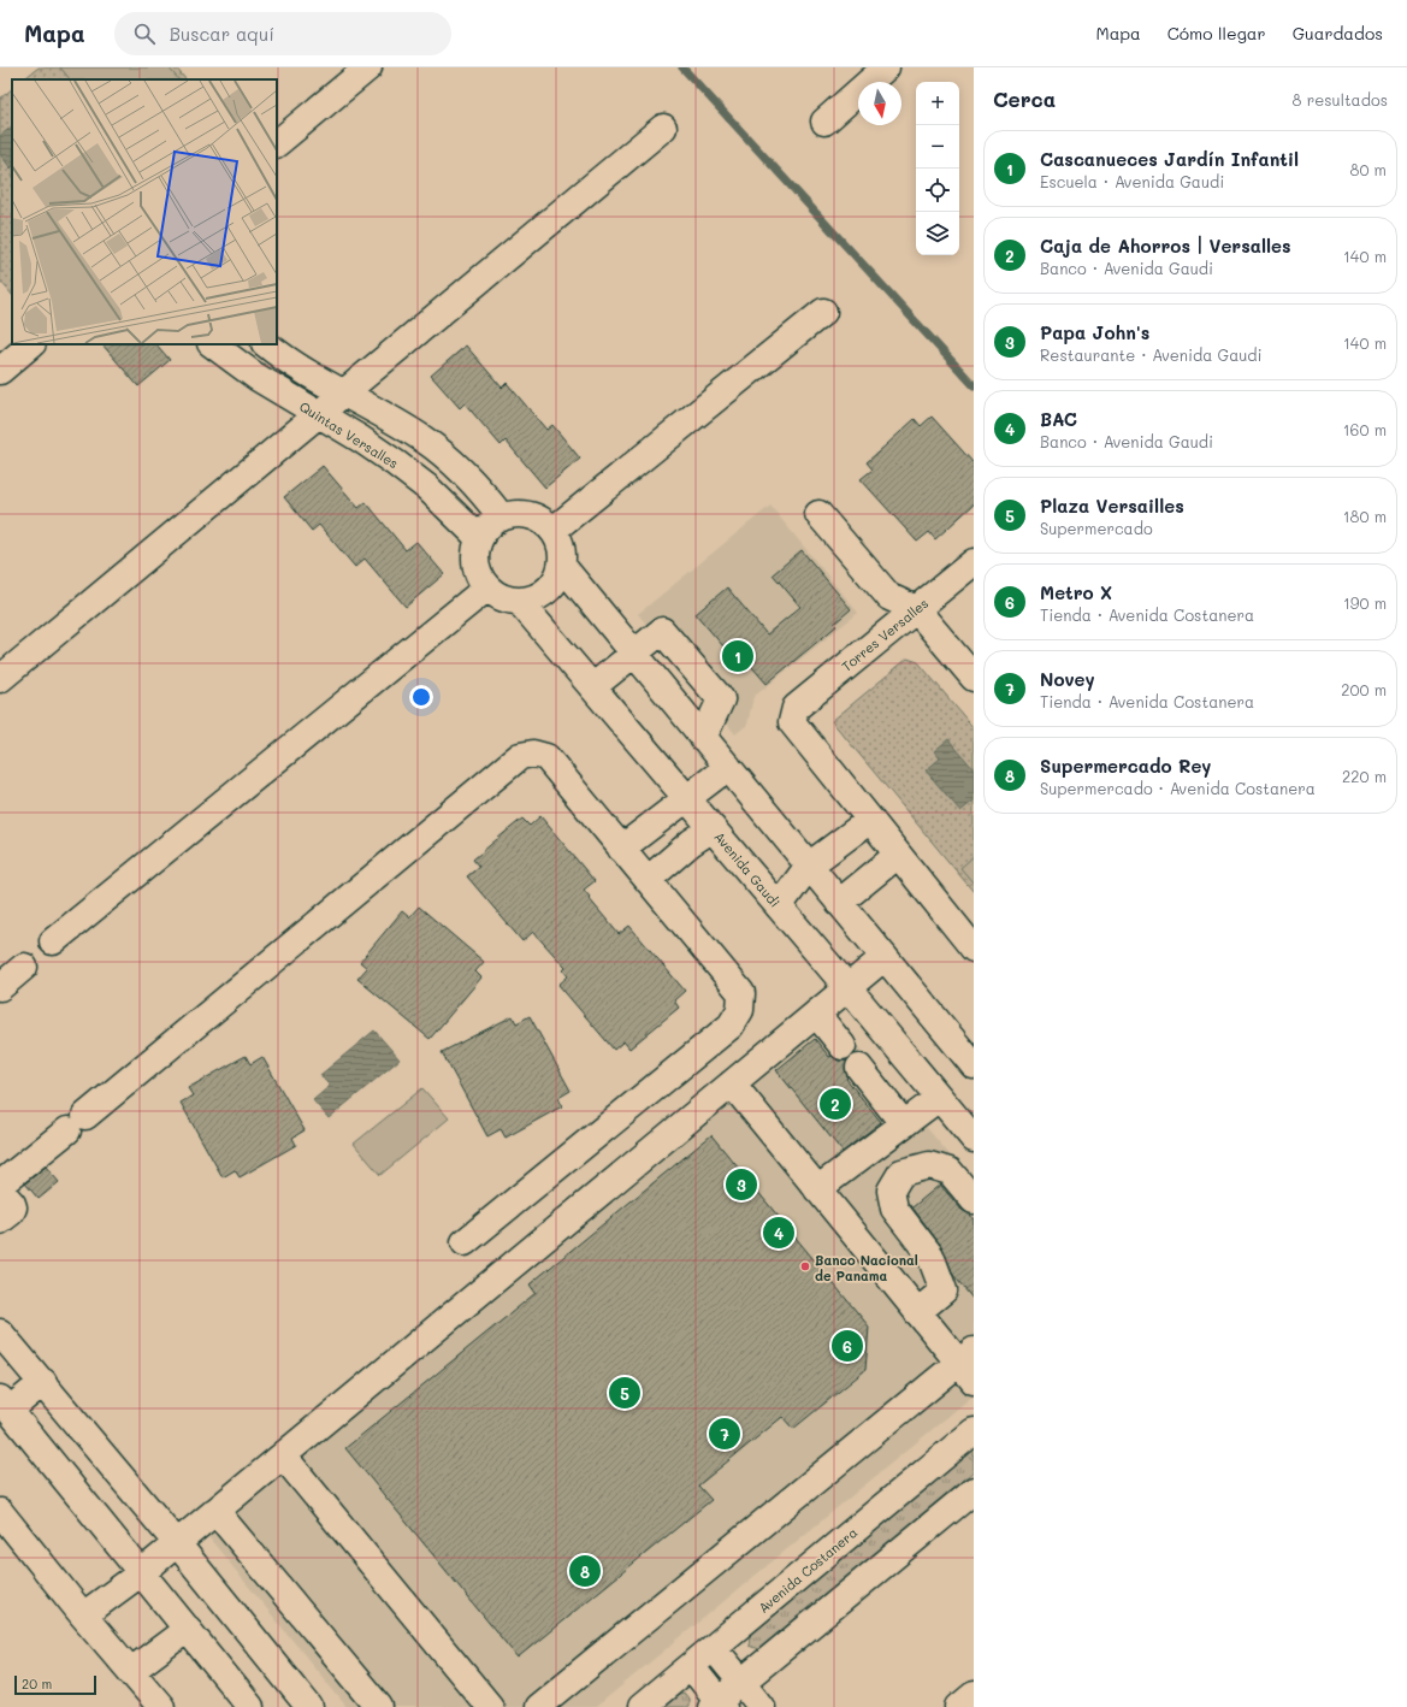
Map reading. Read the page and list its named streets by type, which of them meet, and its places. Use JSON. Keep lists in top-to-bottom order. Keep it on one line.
{"streets":{"street":["Quintas Versalles","Torres Versalles","Avenida Gaudi","Avenida Costanera"]},"crossings":[["Quintas Versalles","Avenida Gaudi"]],"places":["Banco Nacional de Panama"],"scale_bar":"20 m","north":"bottom","page":{"header":"Mapa","search":"Buscar aquí","nav":["Mapa","Cómo llegar","Guardados"],"heading":["Cerca","8 resultados"],"map_buttons":["+","−"],"list":[{"mark":"1","name":"Cascanueces Jardín Infantil","note":"Escuela · Avenida Gaudi","value":"80 m"},{"mark":"2","name":"Caja de Ahorros | Versalles","note":"Banco · Avenida Gaudi","value":"140 m"},{"mark":"3","name":"Papa John's","note":"Restaurante · Avenida Gaudi","value":"140 m"},{"mark":"4","name":"BAC","note":"Banco · Avenida Gaudi","value":"160 m"},{"mark":"5","name":"Plaza Versailles","note":"Supermercado","value":"180 m"},{"mark":"6","name":"Metro X","note":"Tienda · Avenida Costanera","value":"190 m"},{"mark":"7","name":"Novey","note":"Tienda · Avenida Costanera","value":"200 m"},{"mark":"8","name":"Supermercado Rey","note":"Supermercado · Avenida Costanera","value":"220 m"}],"pins":["1","2","3","4","6","5","7","8"],"scale":"20 m"}}
